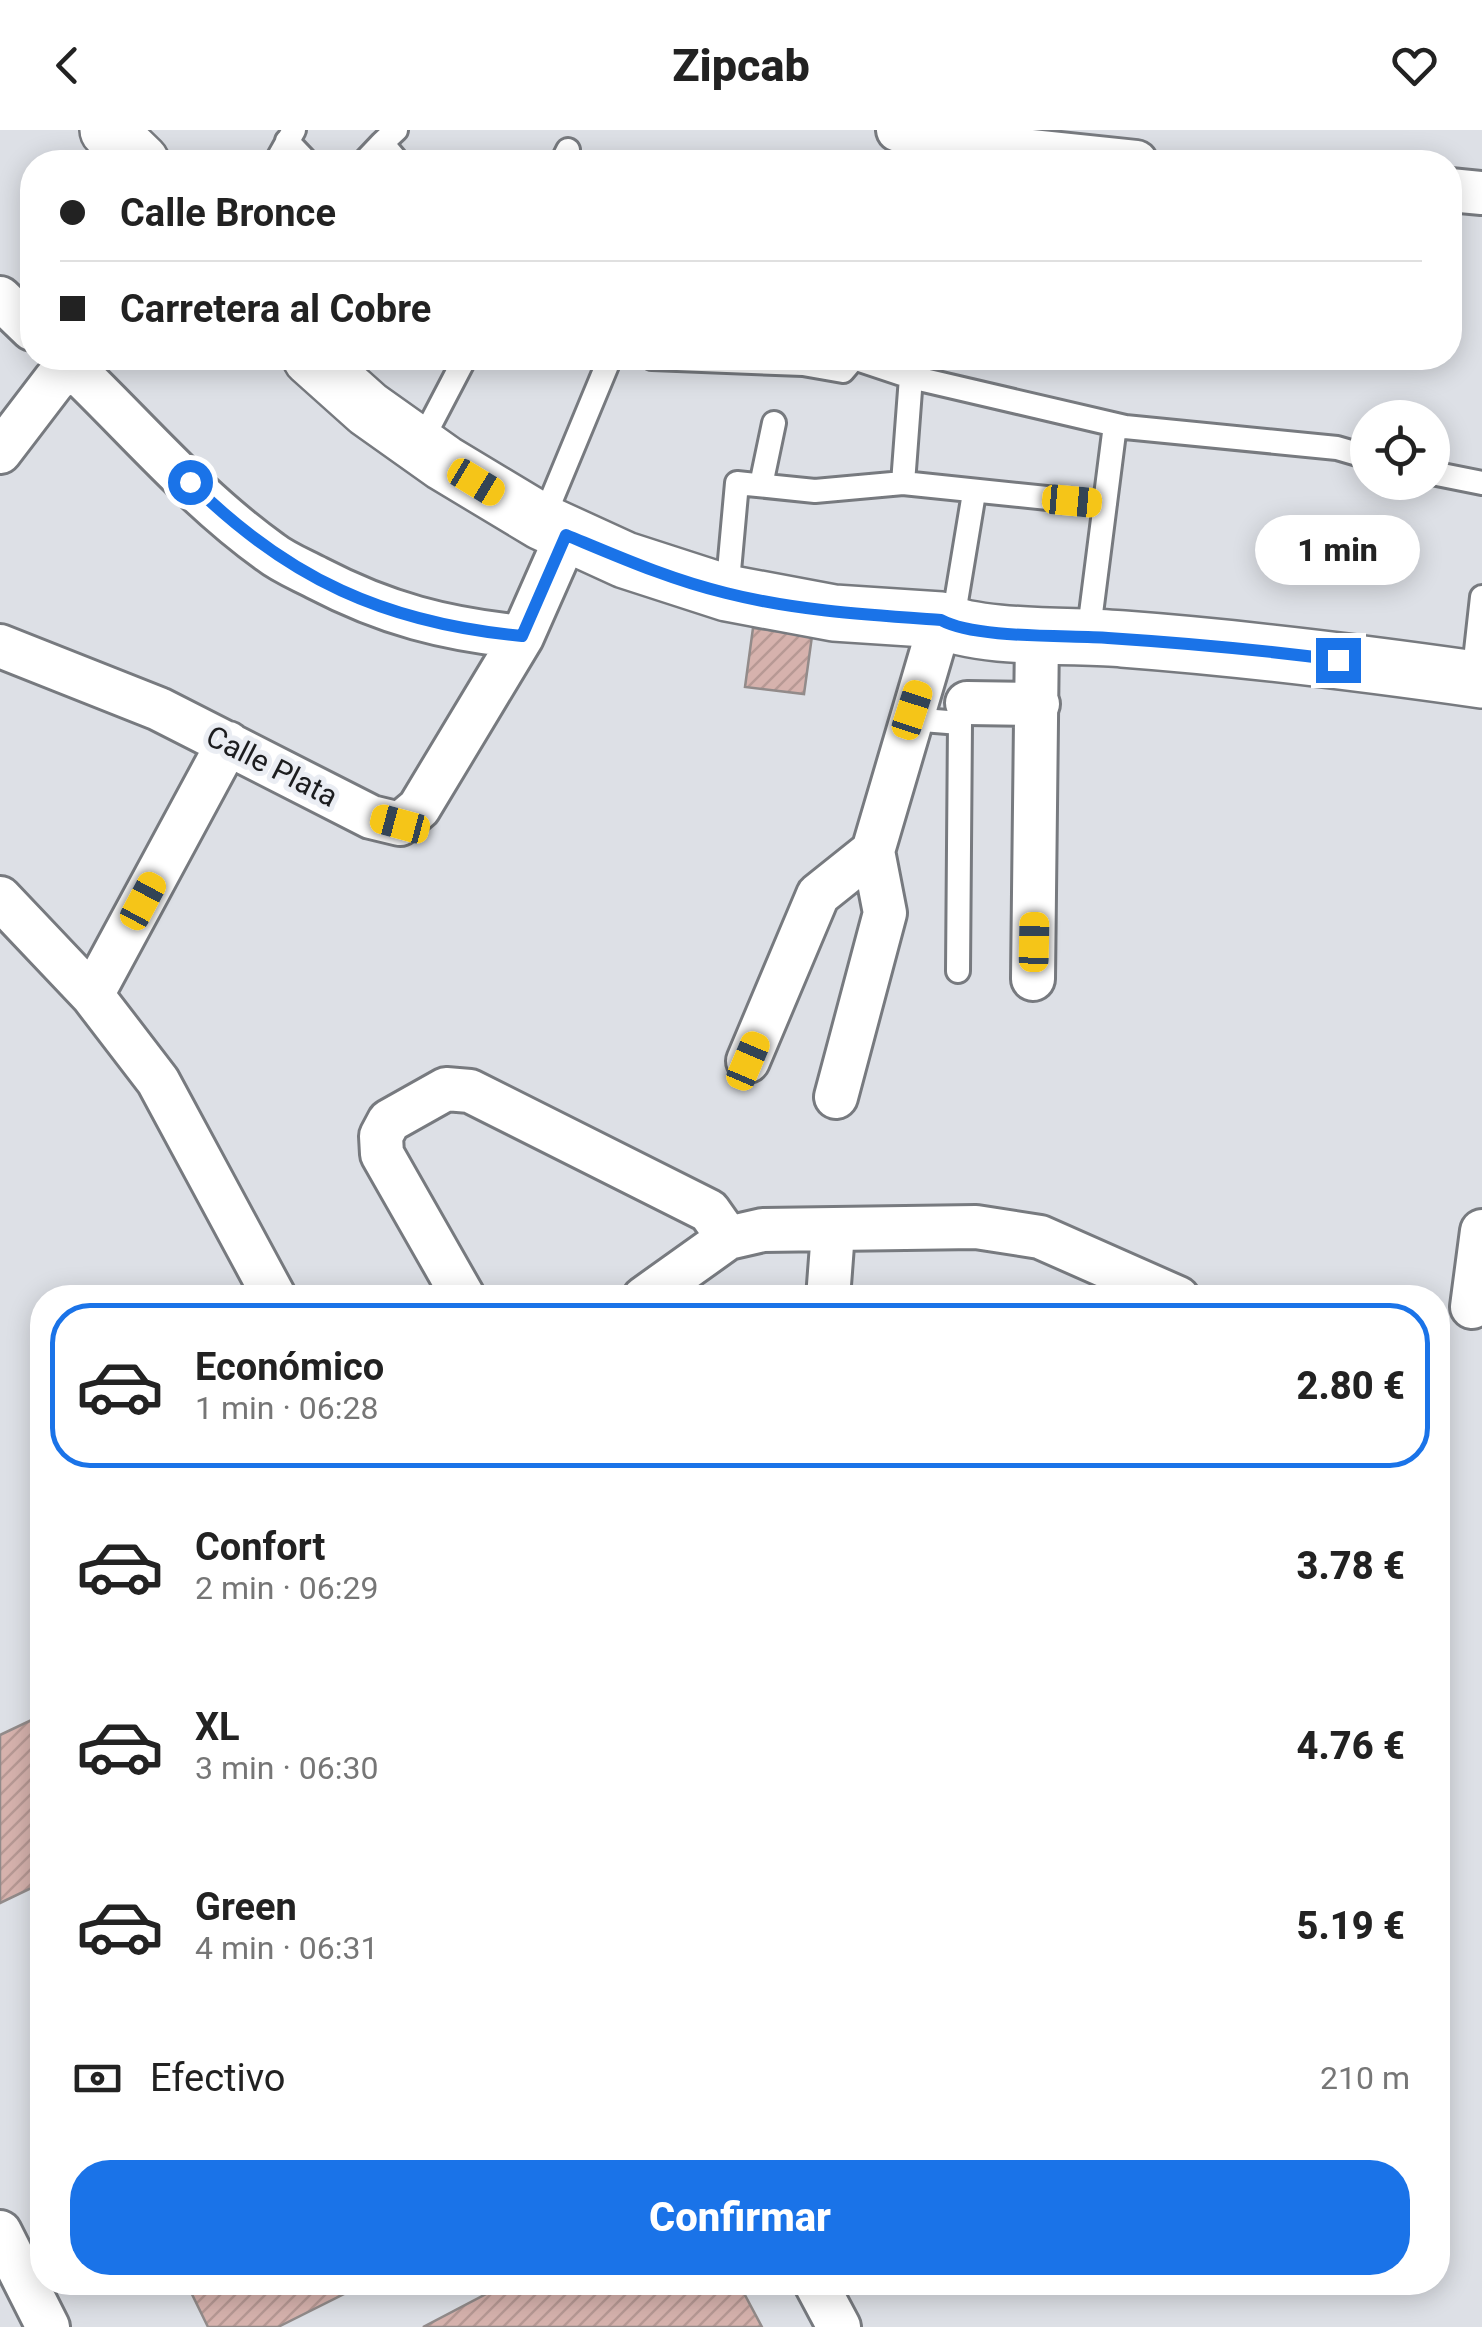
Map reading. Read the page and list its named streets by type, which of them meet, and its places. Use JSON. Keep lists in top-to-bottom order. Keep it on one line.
{"streets":{"street":["Calle Plata"]},"page":{"header":"Zipcab","banner":["Calle Bronce","Carretera al Cobre"],"bubble":"1 min","list":[{"name":"Económico","note":"1 min · 06:28","value":"2.80 €"},{"name":"Confort","note":"2 min · 06:29","value":"3.78 €"},{"name":"XL","note":"3 min · 06:30","value":"4.76 €"},{"name":"Green","note":"4 min · 06:31","value":"5.19 €"}],"pay":["Efectivo","210 m"],"buttons":"Confirmar"}}
